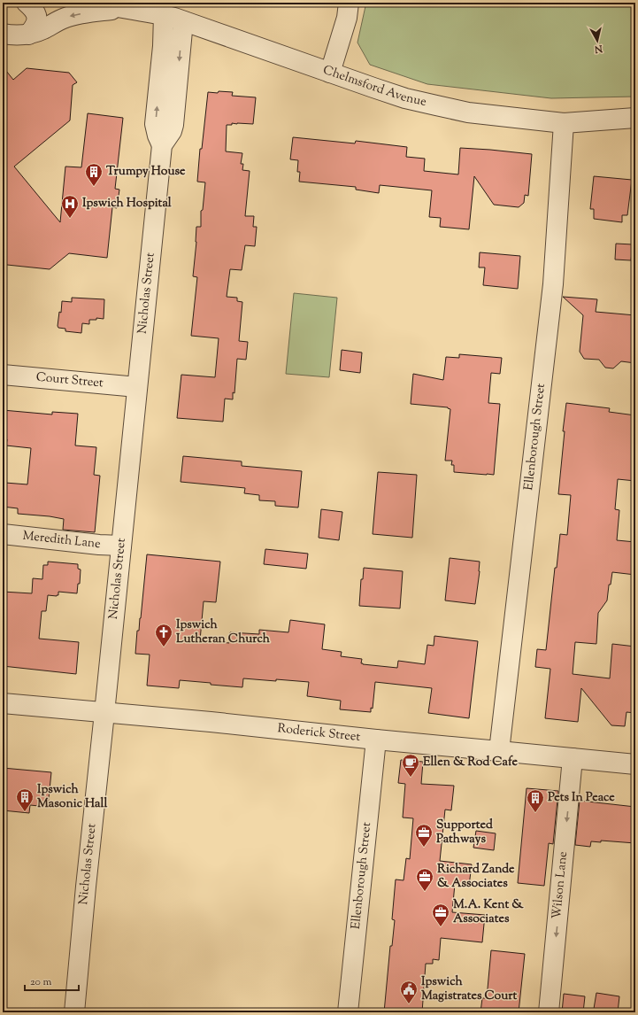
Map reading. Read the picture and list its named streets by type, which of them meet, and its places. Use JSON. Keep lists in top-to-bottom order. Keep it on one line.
{"streets":{"street":["Chelmsford Avenue","Nicholas Street","Court Street","Ellenborough Street","Meredith Lane","Roderick Street","Wilson Lane"]},"crossings":[["Chelmsford Avenue","Nicholas Street"],["Chelmsford Avenue","Ellenborough Street"],["Nicholas Street","Court Street"],["Nicholas Street","Meredith Lane"],["Nicholas Street","Roderick Street"],["Ellenborough Street","Roderick Street"],["Roderick Street","Wilson Lane"]],"one_way":["Wilson Lane"],"places":{"building":["Trumpy House","Ipswich Masonic Hall","Pets In Peace"],"hospital":["Ipswich Hospital"],"church":["Ipswich Lutheran Church"],"cafe":["Ellen & Rod Cafe"],"office":["Supported Pathways","Richard Zande & Associates","M.A. Kent & Associates"],"public building":["Ipswich Magistrates Court"]},"scale_bar":"20 m","north":"bottom"}
